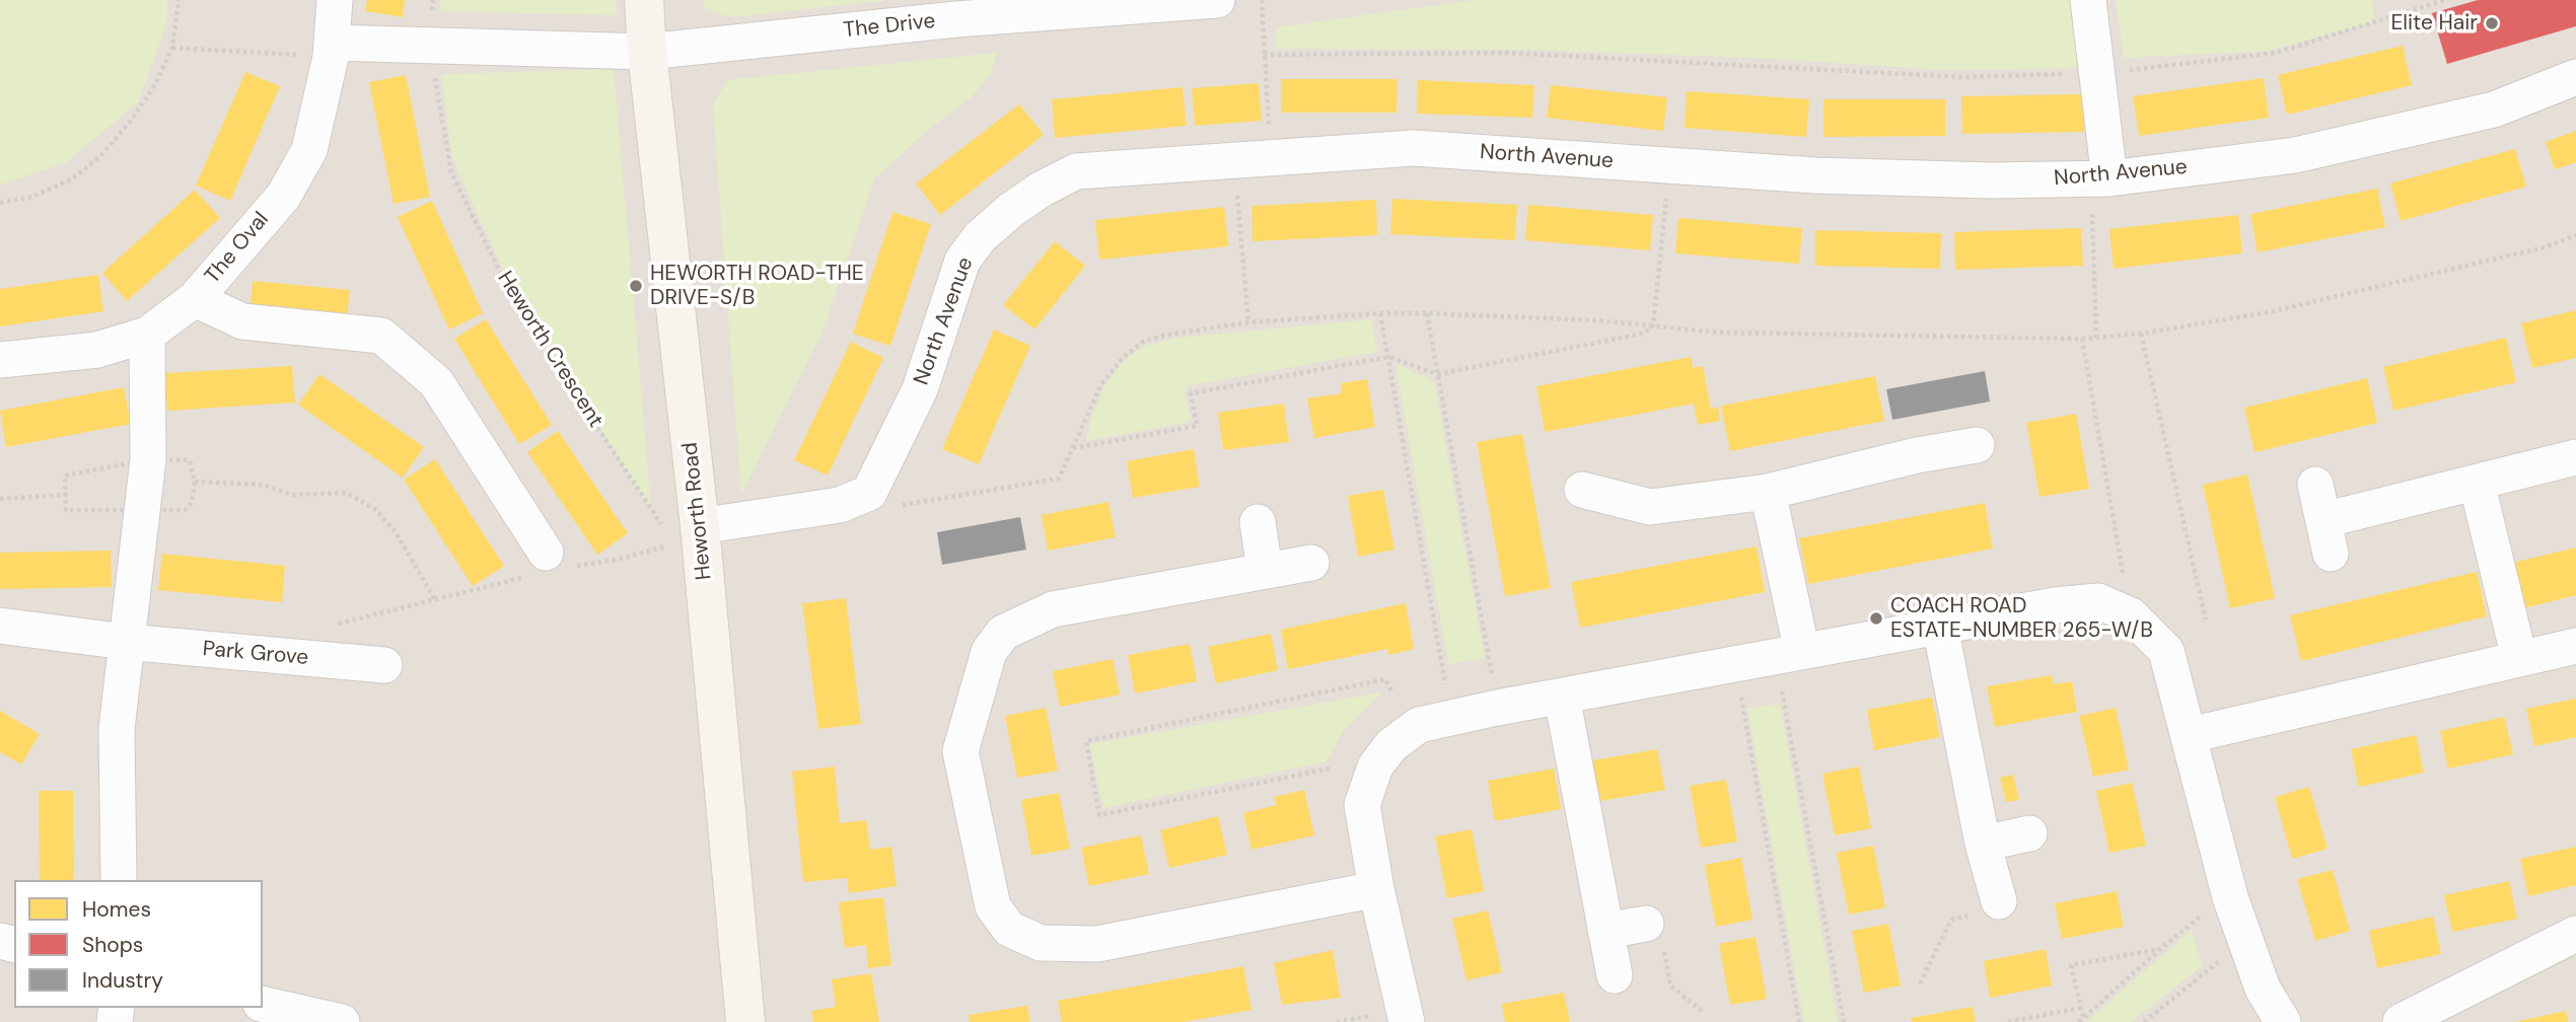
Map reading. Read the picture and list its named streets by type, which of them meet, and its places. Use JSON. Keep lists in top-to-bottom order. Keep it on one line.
{"streets":{"street":["The Drive","North Avenue","The Oval","Heworth Road","Park Grove"],"path":["Heworth Crescent"]},"crossings":[["The Drive","The Oval"],["The Drive","Heworth Crescent"],["The Drive","Heworth Road"],["Heworth Crescent","Heworth Road"]],"places":["Elite Hair","HEWORTH ROAD-THE DRIVE-S/B","COACH ROAD ESTATE-NUMBER 265-W/B"],"legend":["Homes","Shops","Industry"]}
